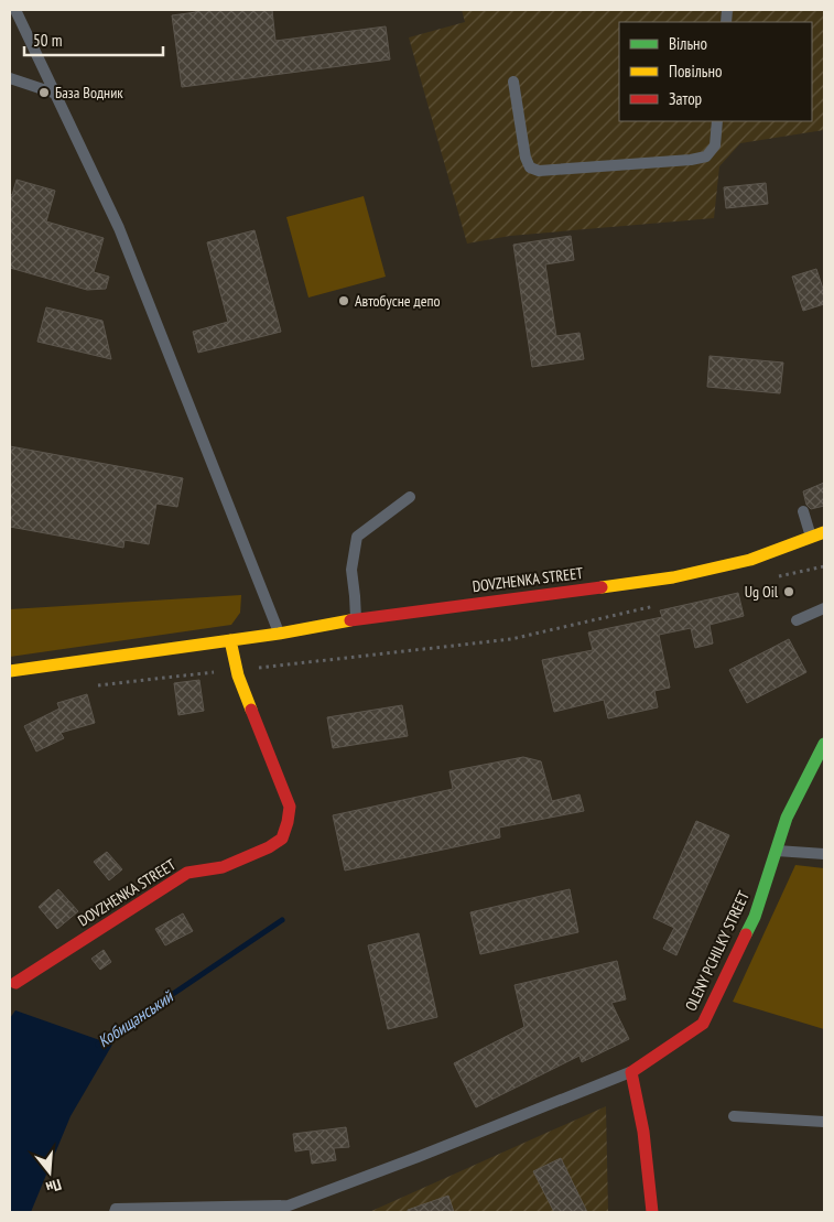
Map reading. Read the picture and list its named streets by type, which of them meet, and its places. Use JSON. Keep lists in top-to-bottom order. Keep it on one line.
{"streets":{"street":["DOVZHENKA STREET","OLENY PCHILKY STREET"]},"water":["Кобищанський"],"places":["База Водник","Автобусне депо","Ug Oil"],"legend":["Вільно","Повільно","Затор"],"scale_bar":"50 m","north":"bottom"}
